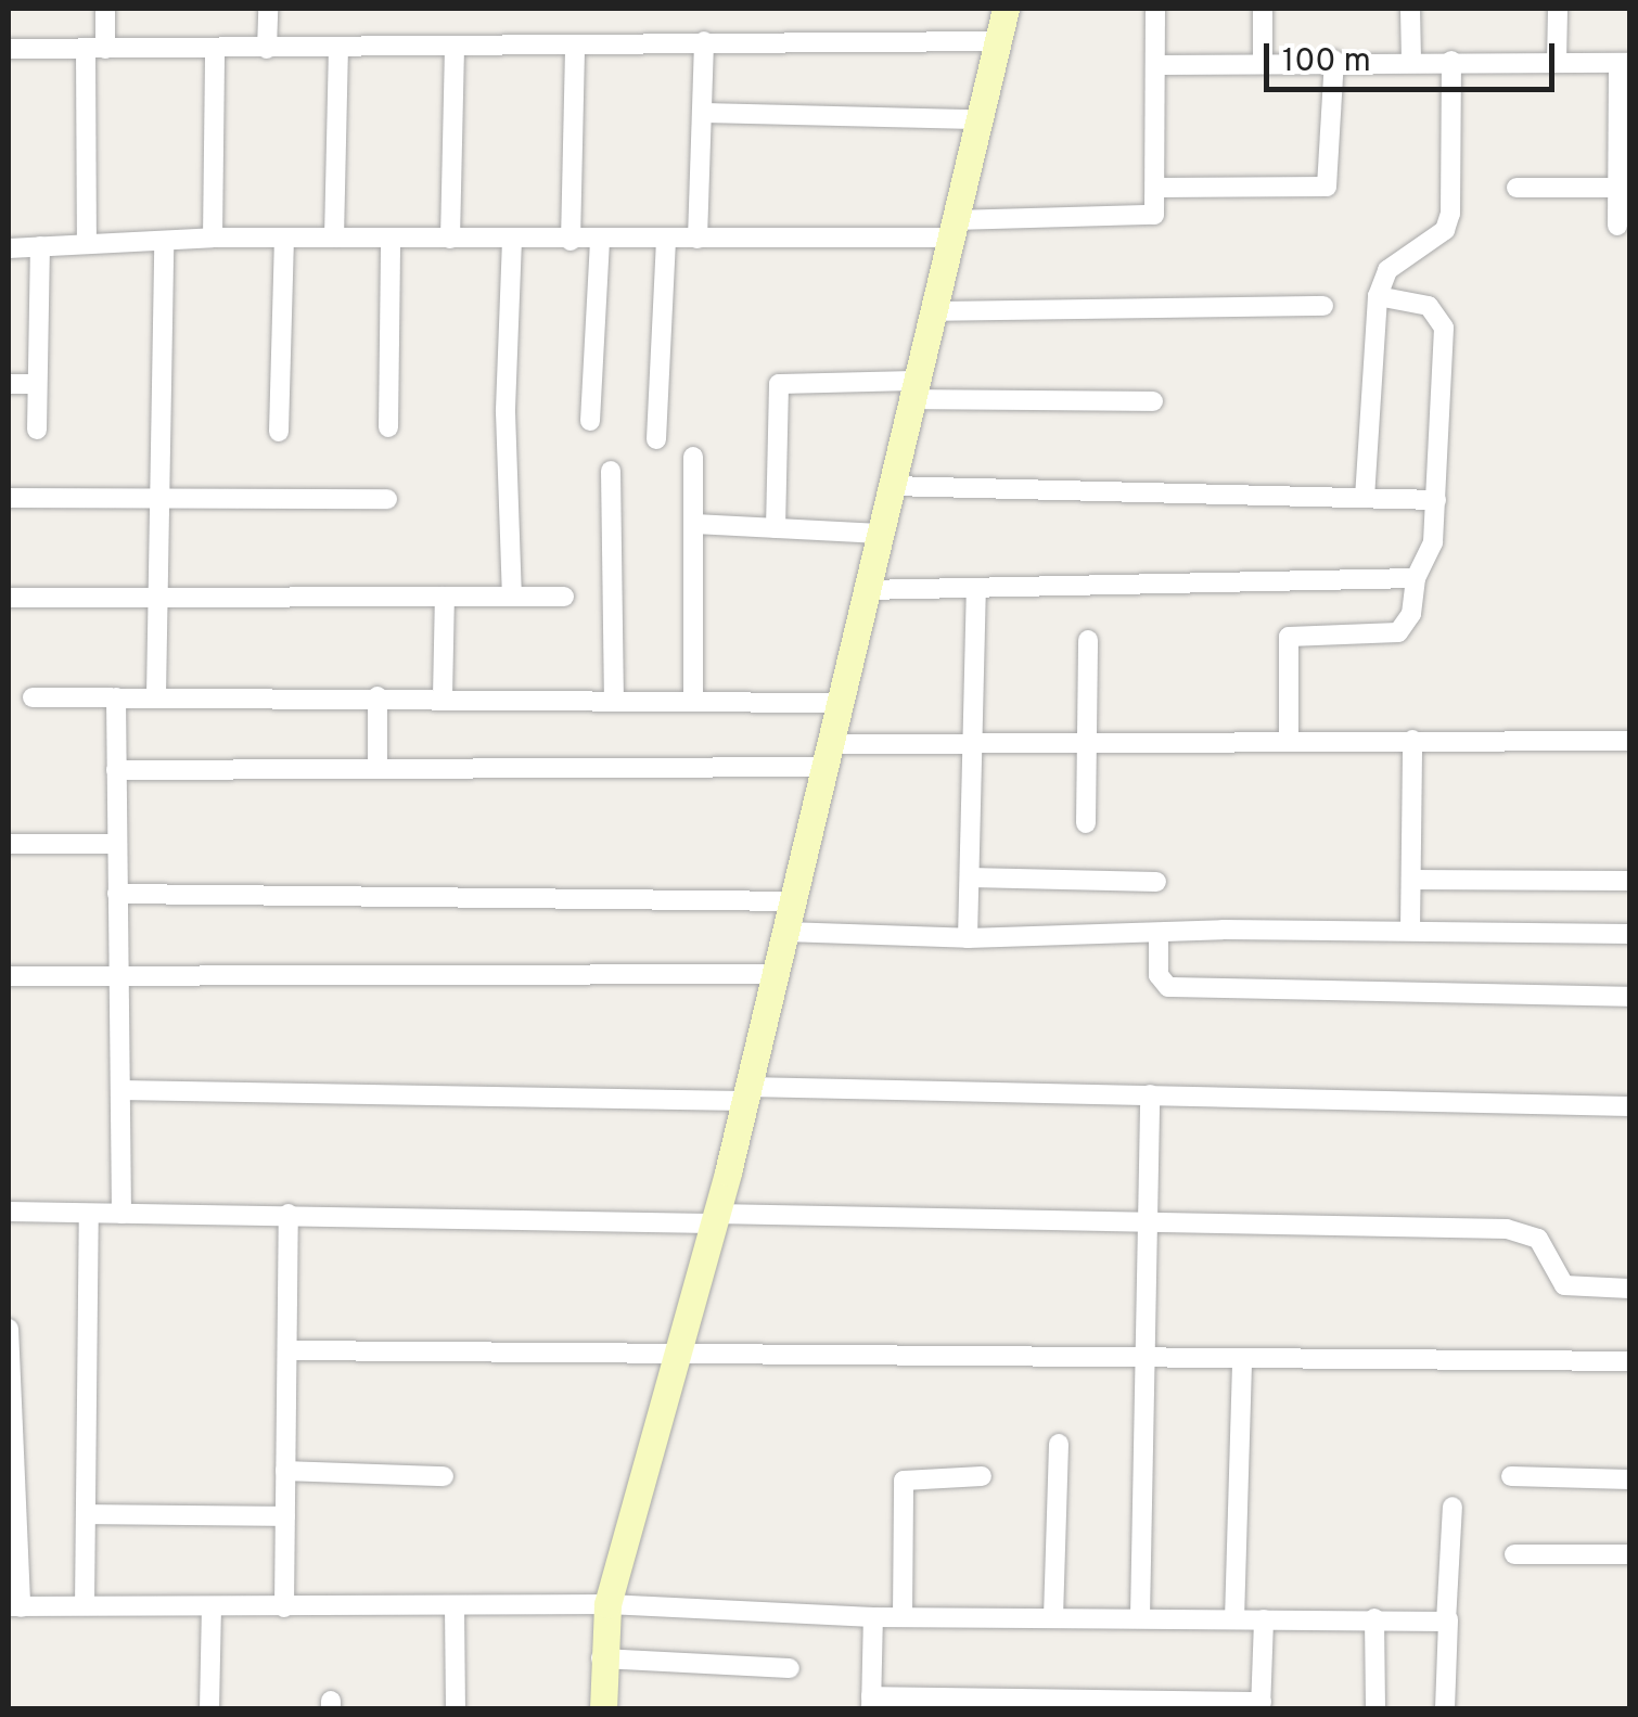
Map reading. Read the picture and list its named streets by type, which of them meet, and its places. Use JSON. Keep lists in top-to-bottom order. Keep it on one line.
{"scale_bar":"100 m"}
